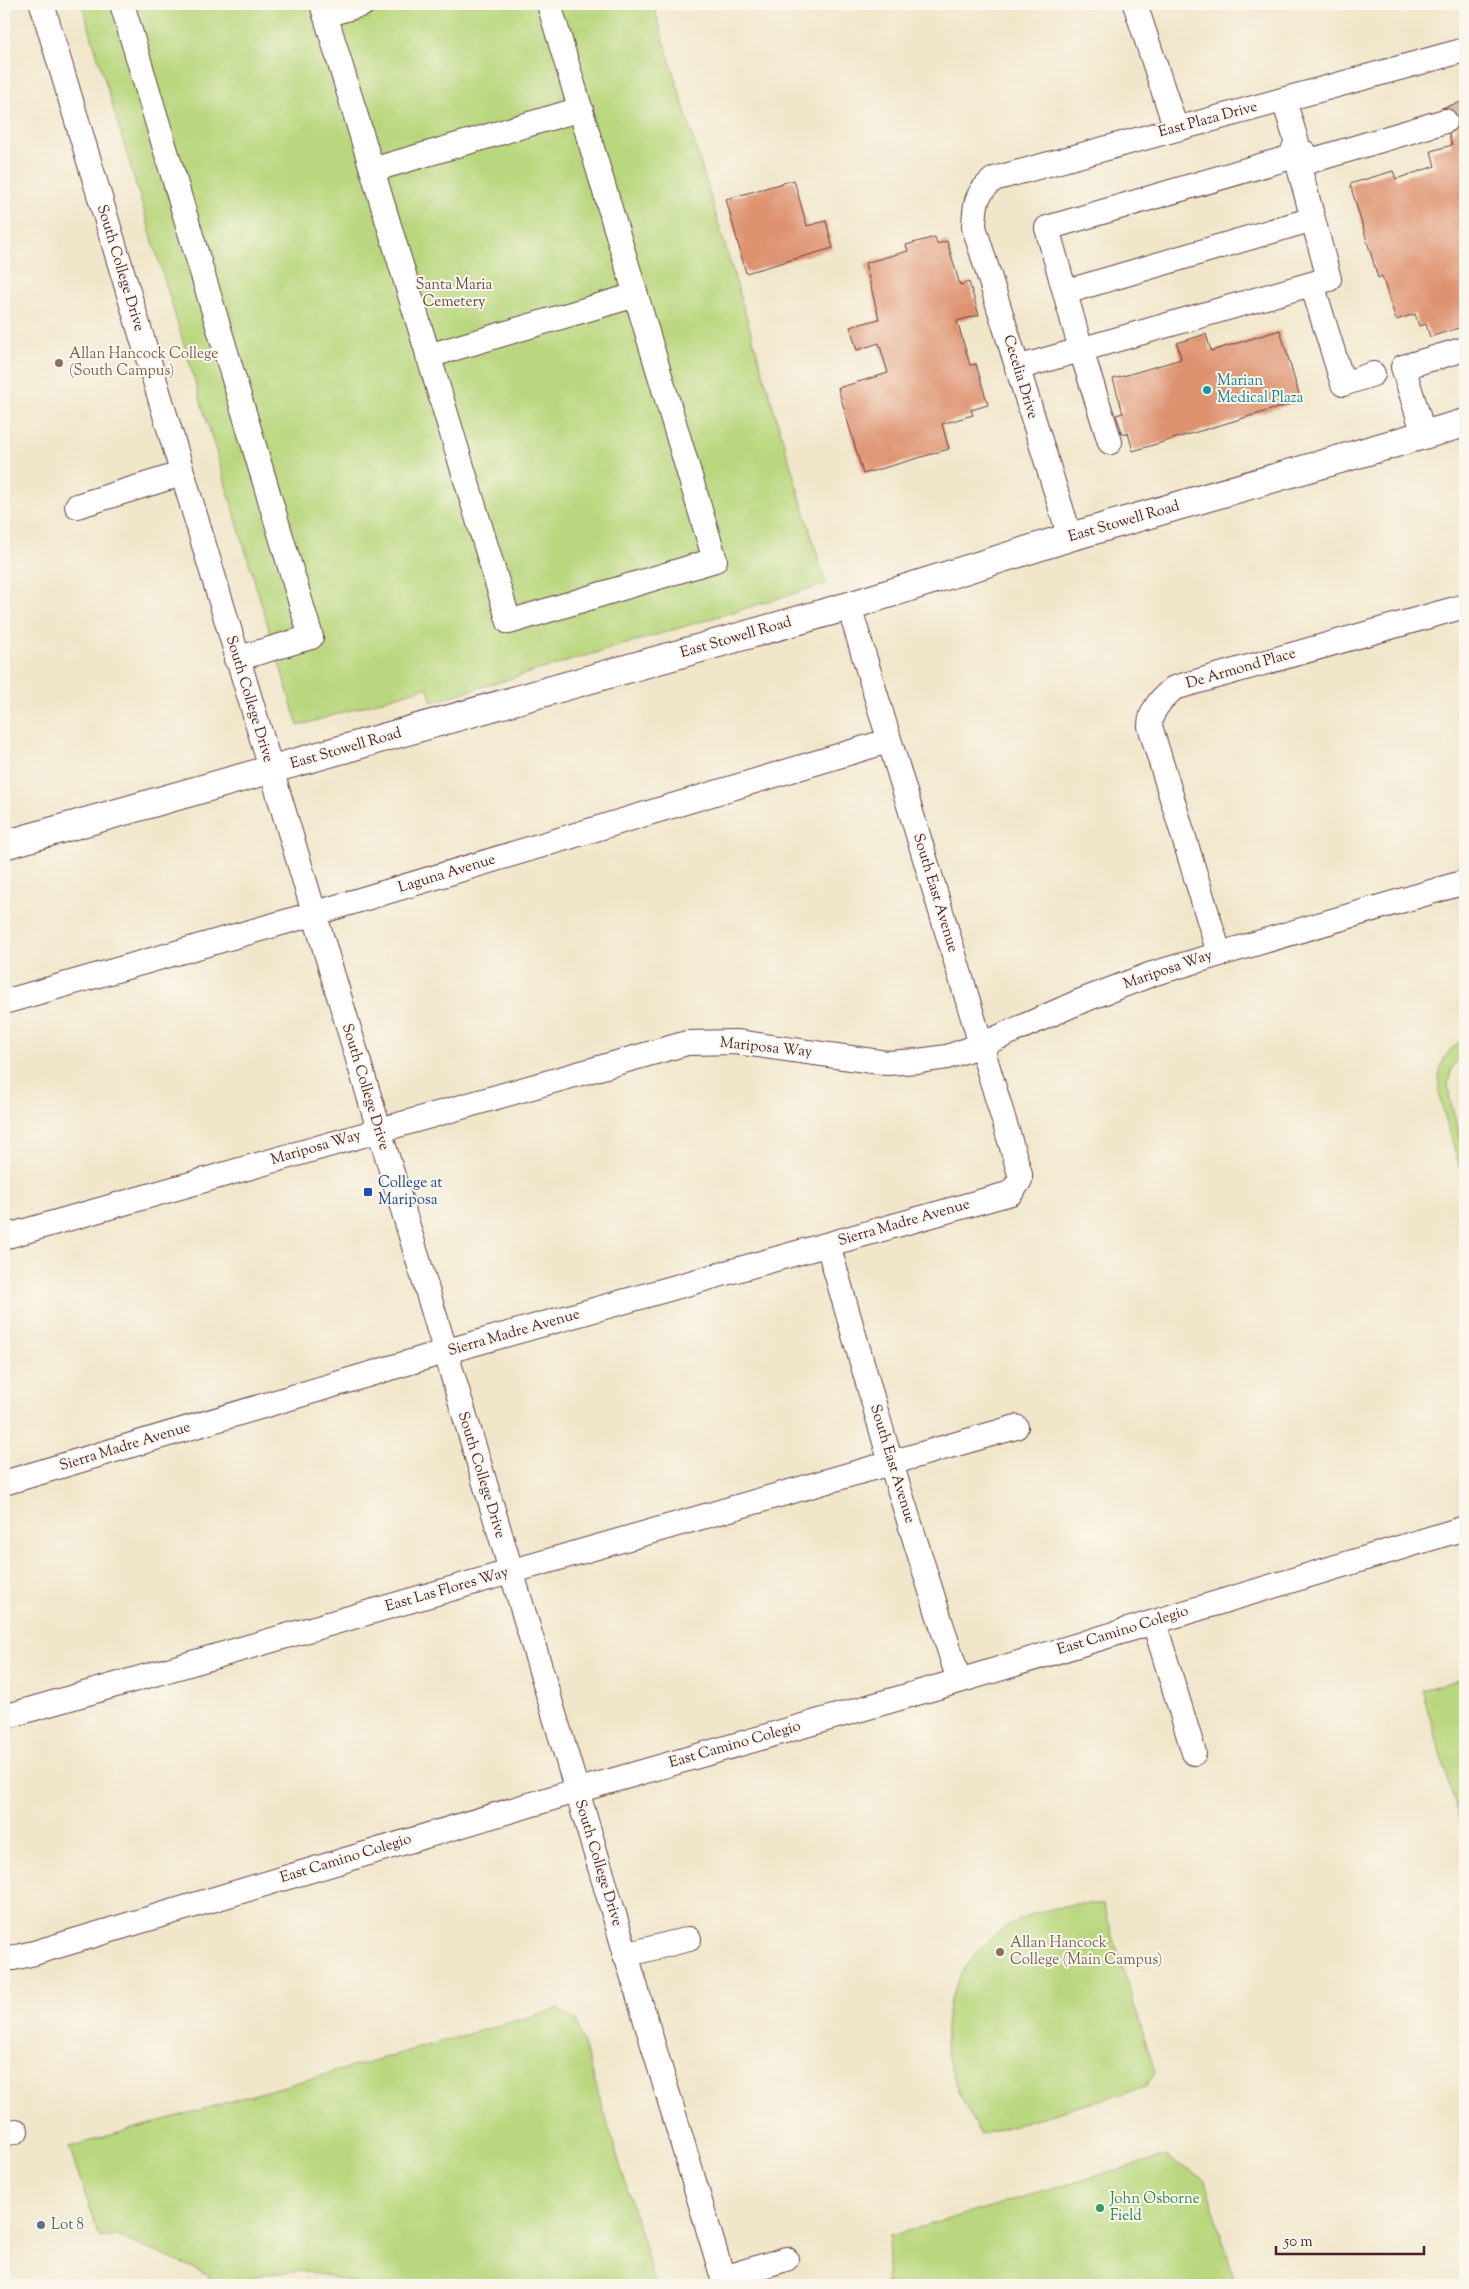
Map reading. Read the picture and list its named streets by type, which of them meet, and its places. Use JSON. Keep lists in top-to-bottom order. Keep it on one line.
{"streets":{"main road":["East Stowell Road"],"street":["East Plaza Drive","South College Drive","Cecelia Drive","De Armond Place","Laguna Avenue","South East Avenue","Mariposa Way","Sierra Madre Avenue","East Las Flores Way","East Camino Colegio"]},"crossings":[["East Plaza Drive","Cecelia Drive"],["South College Drive","East Stowell Road"],["South College Drive","Laguna Avenue"],["South College Drive","Mariposa Way"],["South College Drive","Sierra Madre Avenue"],["South College Drive","East Las Flores Way"],["South College Drive","East Camino Colegio"],["Cecelia Drive","East Stowell Road"],["East Stowell Road","South East Avenue"],["De Armond Place","Mariposa Way"],["Laguna Avenue","South East Avenue"],["South East Avenue","Mariposa Way"],["South East Avenue","Sierra Madre Avenue"],["South East Avenue","East Las Flores Way"],["South East Avenue","East Camino Colegio"]],"parks":["Santa Maria Cemetery"],"places":{"other":["Allan Hancock College (South Campus)","Marian Medical Plaza","Allan Hancock College (Main Campus)","John Osborne Field","Lot 8"],"transit":["College at Mariposa"]},"scale_bar":"50 m"}
